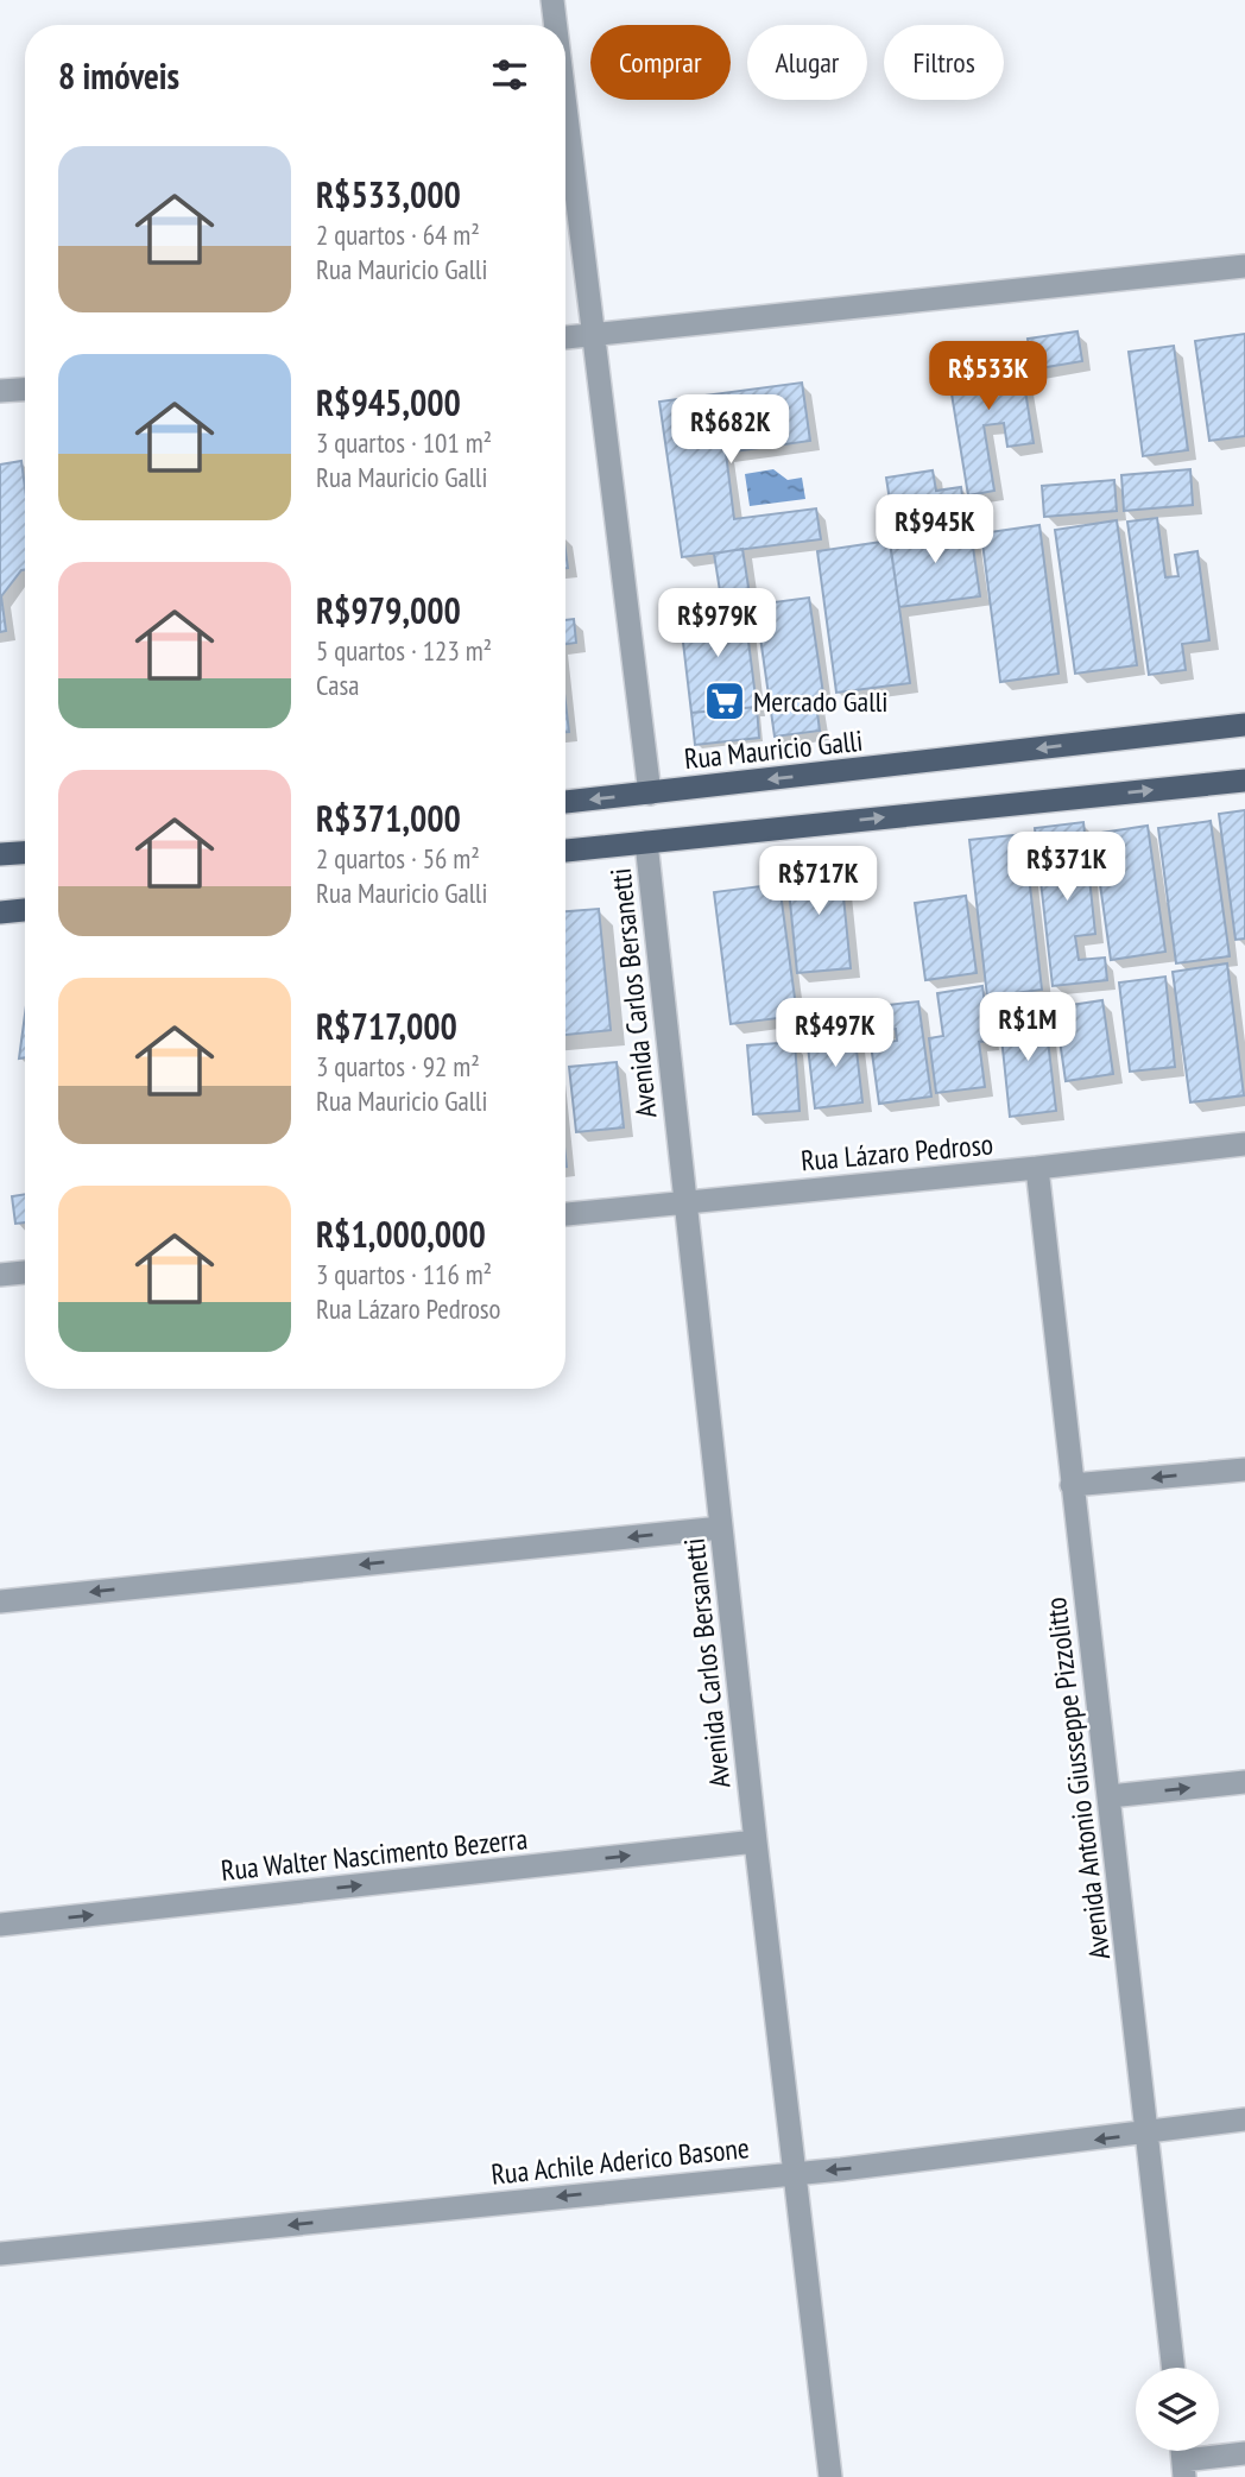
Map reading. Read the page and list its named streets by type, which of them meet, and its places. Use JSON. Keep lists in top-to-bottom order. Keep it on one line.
{"streets":{"main road":["Rua Mauricio Galli"],"street":["Avenida Carlos Bersanetti","Rua Lázaro Pedroso","Avenida Antonio Giusseppe Pizzolitto","Rua Walter Nascimento Bezerra","Rua Achile Aderico Basone"]},"crossings":[["Avenida Carlos Bersanetti","Rua Lázaro Pedroso"],["Avenida Carlos Bersanetti","Rua Walter Nascimento Bezerra"],["Avenida Carlos Bersanetti","Rua Achile Aderico Basone"],["Rua Lázaro Pedroso","Avenida Antonio Giusseppe Pizzolitto"],["Avenida Antonio Giusseppe Pizzolitto","Rua Achile Aderico Basone"]],"one_way":["Rua Walter Nascimento Bezerra","Rua Achile Aderico Basone"],"places":{"supermarket":["Mercado Galli"]},"page":{"chip":["Comprar","Alugar","Filtros"],"heading":"8 imóveis","list":[{"name":"R$533,000","note":"2 quartos · 64 m² · Rua Mauricio Galli"},{"name":"R$945,000","note":"3 quartos · 101 m² · Rua Mauricio Galli"},{"name":"R$979,000","note":"5 quartos · 123 m² · Casa"},{"name":"R$371,000","note":"2 quartos · 56 m² · Rua Mauricio Galli"},{"name":"R$717,000","note":"3 quartos · 92 m² · Rua Mauricio Galli"},{"name":"R$1,000,000","note":"3 quartos · 116 m² · Rua Lázaro Pedroso"}],"price":["R$533K","R$682K","R$945K","R$979K","R$371K","R$717K","R$1M","R$497K"]}}
